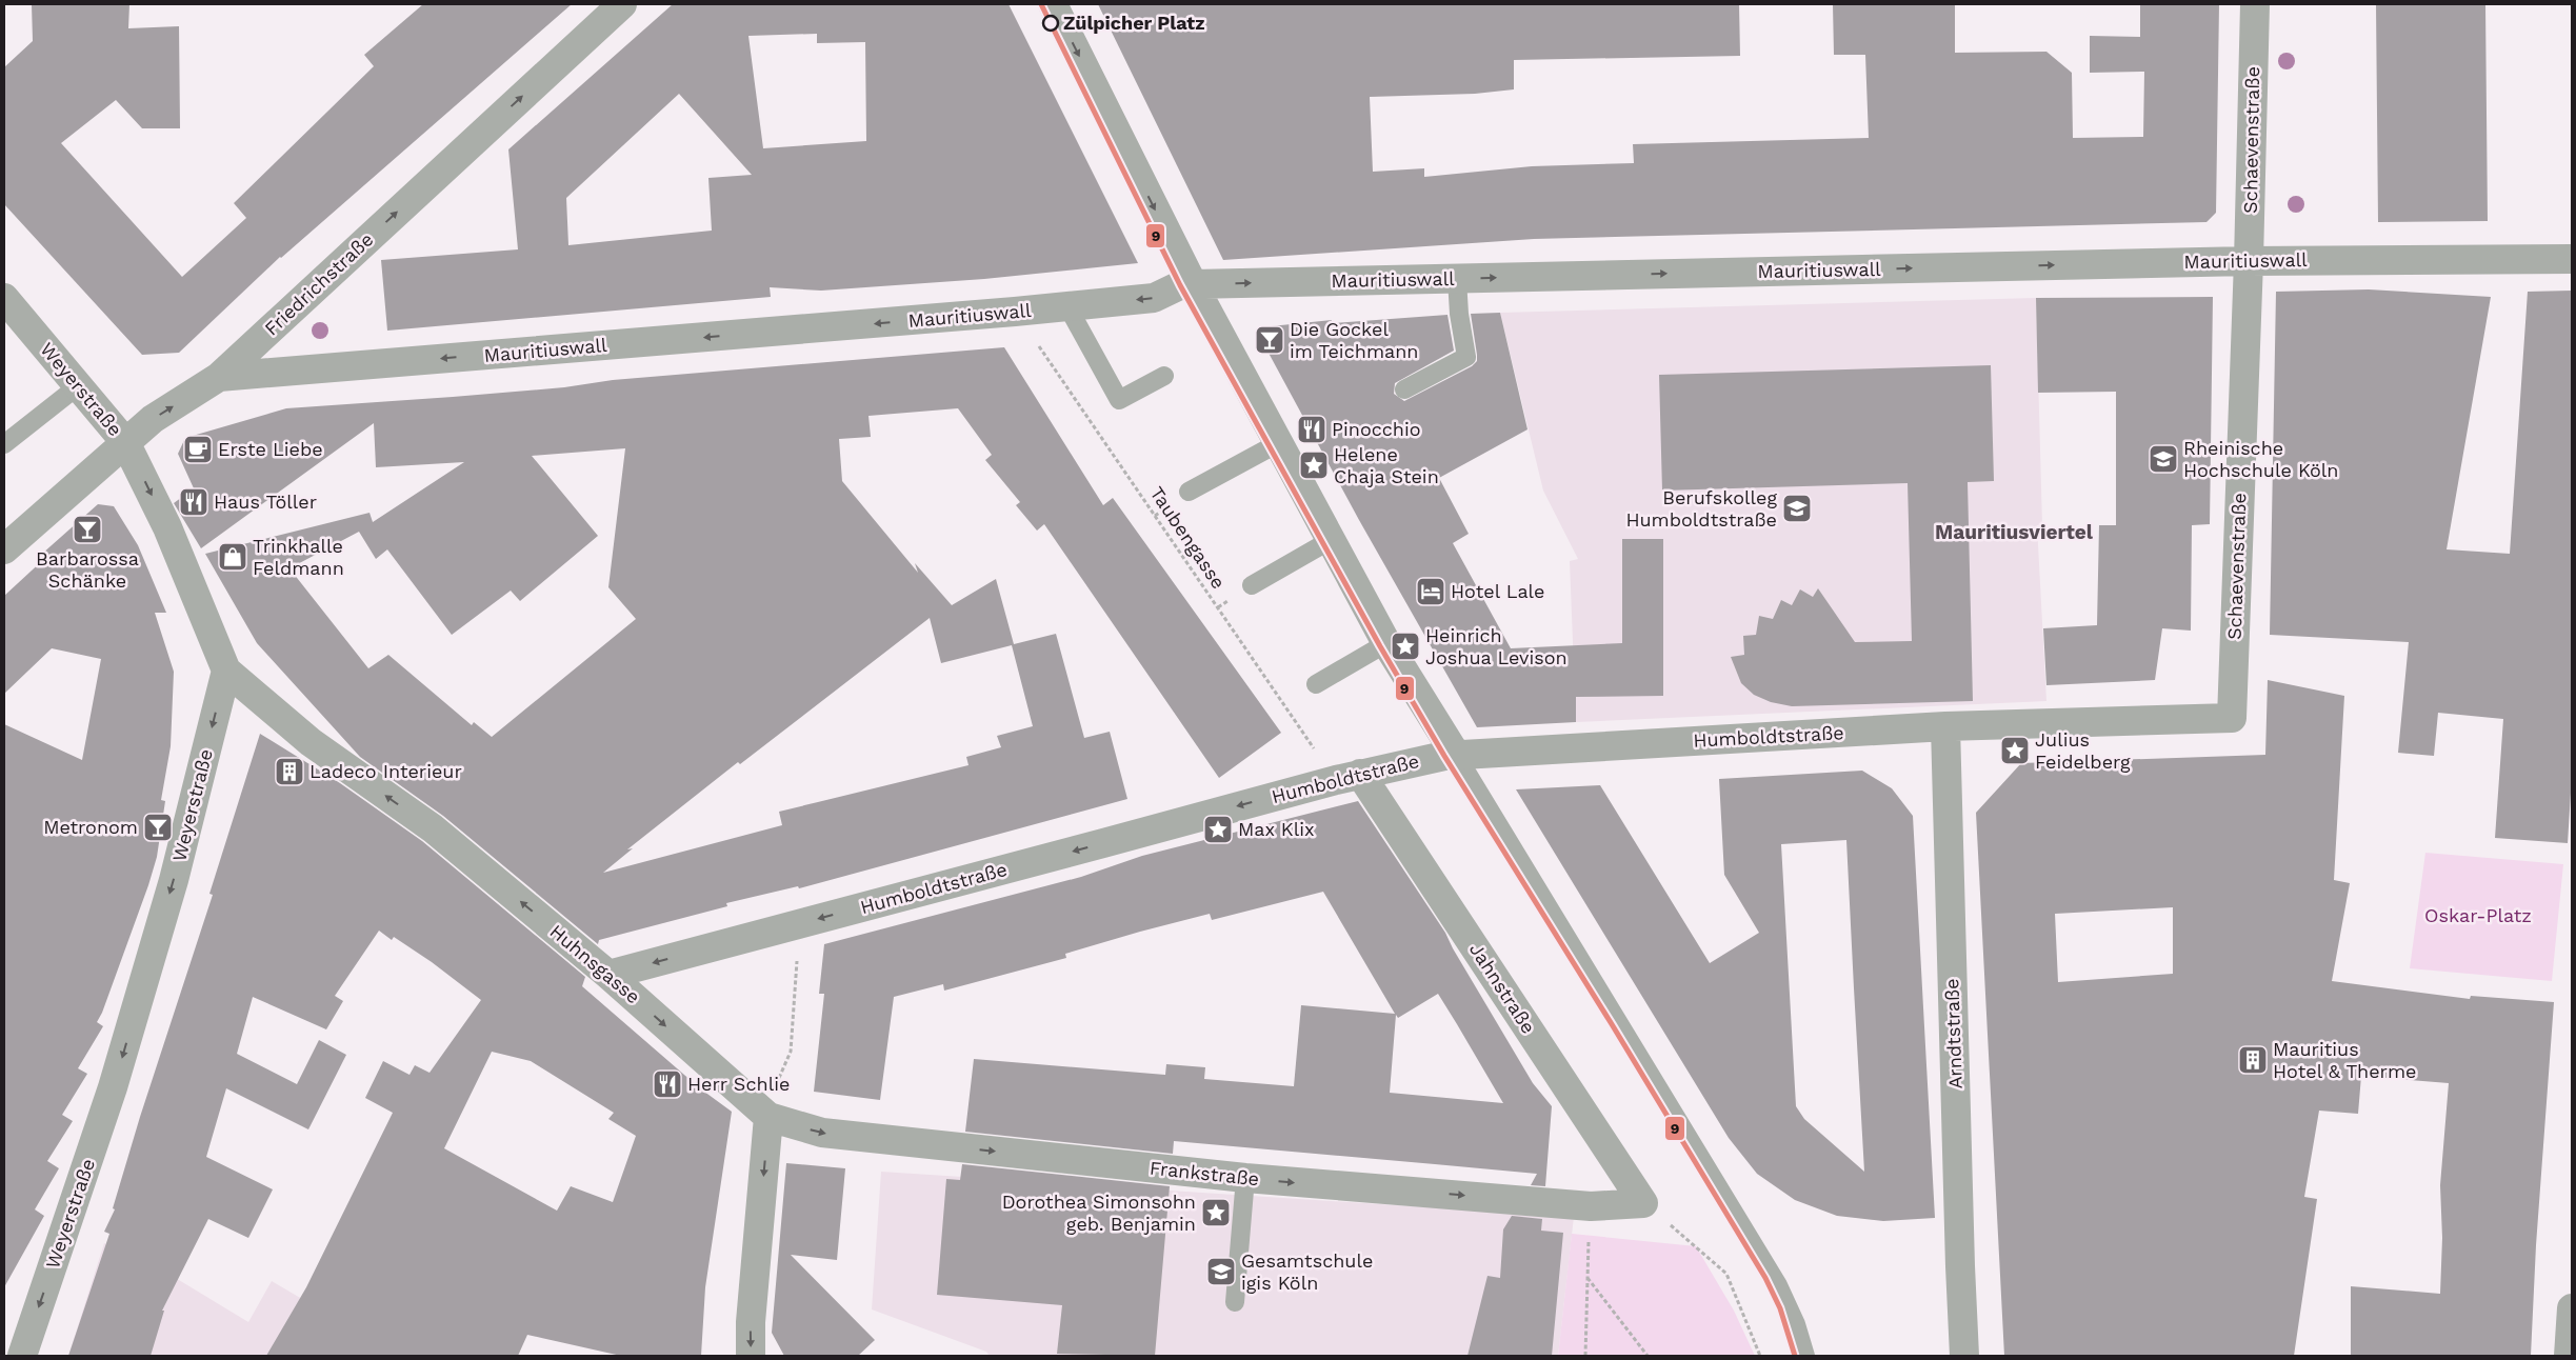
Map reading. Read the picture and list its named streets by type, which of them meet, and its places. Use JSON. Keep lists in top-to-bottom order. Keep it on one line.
{"streets":{"street":["Schaevenstraße","Mauritiuswall","Friedrichstraße","Weyerstraße","Humboldtstraße","Huhnsgasse","Jahnstraße","Arndtstraße","Frankstraße"],"path":["Taubengasse"]},"crossings":[["Schaevenstraße","Mauritiuswall"],["Schaevenstraße","Humboldtstraße"],["Mauritiuswall","Friedrichstraße"],["Mauritiuswall","Taubengasse"],["Friedrichstraße","Weyerstraße"],["Weyerstraße","Huhnsgasse"],["Taubengasse","Humboldtstraße"],["Taubengasse","Jahnstraße"],["Humboldtstraße","Huhnsgasse"],["Humboldtstraße","Jahnstraße"],["Humboldtstraße","Arndtstraße"],["Huhnsgasse","Frankstraße"],["Jahnstraße","Frankstraße"]],"one_way":["Friedrichstraße","Weyerstraße","Humboldtstraße","Frankstraße"],"districts":["Mauritiusviertel"],"parks":["Oskar-Platz"],"places":{"other":["Zülpicher Platz"],"bar":["Die Gockel im Teichmann","Barbarossa Schänke","Metronom"],"restaurant":["Pinocchio","Haus Töller","Herr Schlie"],"cafe":["Erste Liebe"],"school or university":["Rheinische Hochschule Köln","Berufskolleg Humboldtstraße","Gesamtschule igis Köln"],"place":["Helene Chaja Stein","Heinrich Joshua Levison","Julius Feidelberg","Max Klix","Dorothea Simonsohn geb. Benjamin"],"shop":["Trinkhalle Feldmann"],"hotel":["Hotel Lale"],"building":["Ladeco Interieur","Mauritius Hotel & Therme"]},"lines":["transit line 9"]}
